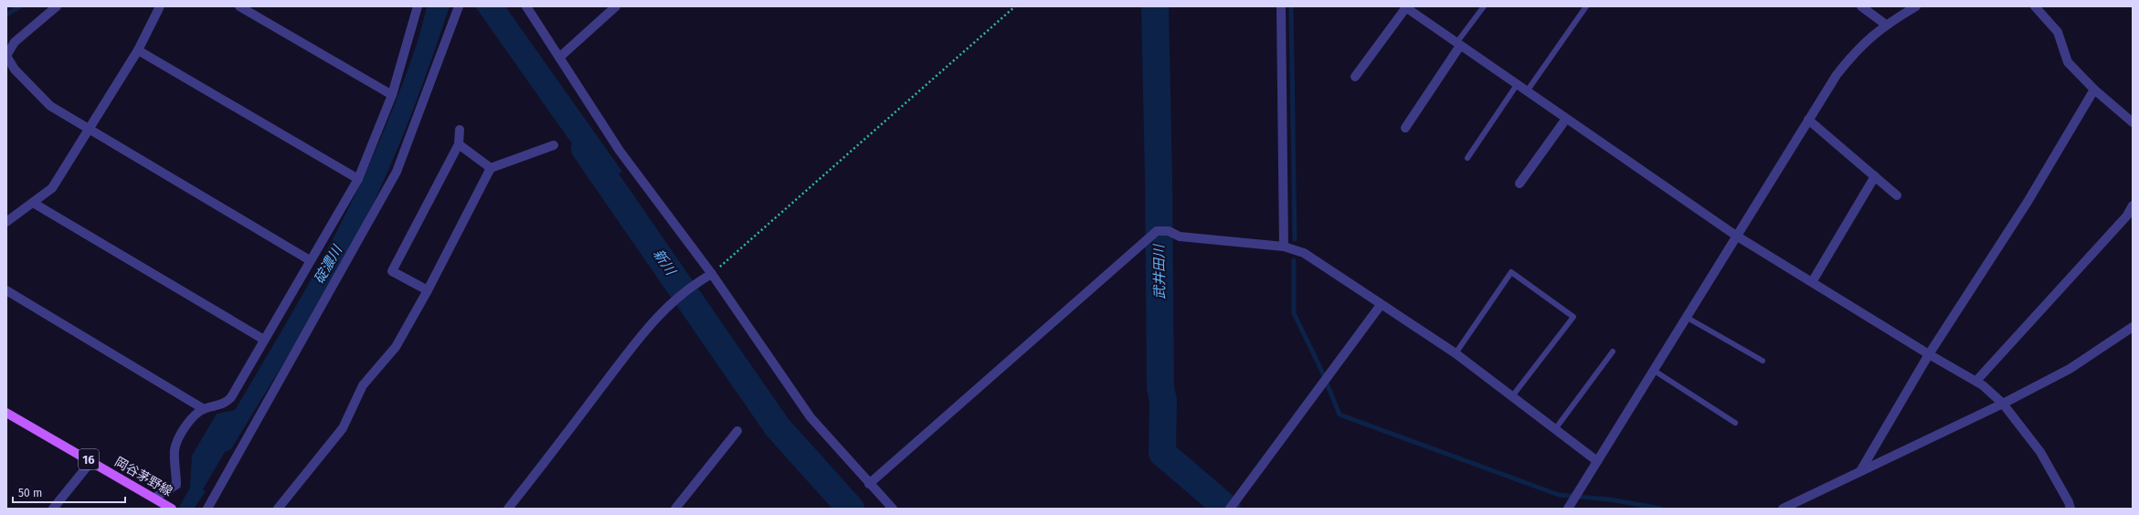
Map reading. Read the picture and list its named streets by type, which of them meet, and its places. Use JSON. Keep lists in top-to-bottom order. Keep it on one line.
{"streets":{"main road":["16","岡谷茅野線"]},"water":["新川","碇濃川","武井田川"],"scale_bar":"50 m"}
